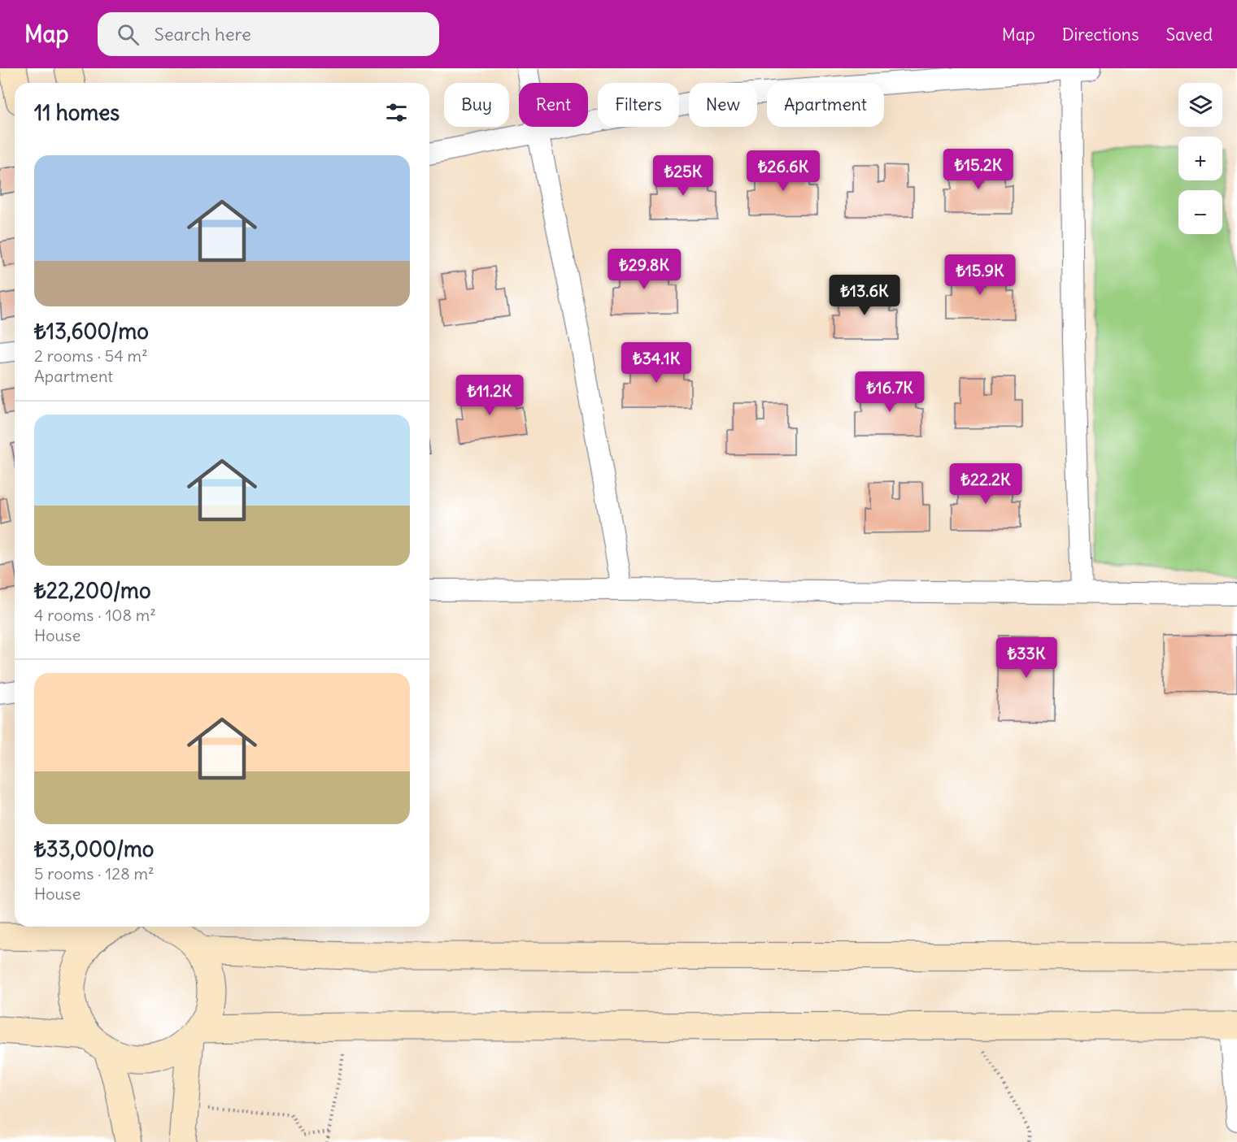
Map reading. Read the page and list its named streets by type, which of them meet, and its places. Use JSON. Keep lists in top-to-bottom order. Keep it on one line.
{"page":{"header":"Map","search":"Search here","nav":["Map","Directions","Saved"],"map_buttons":["+","−"],"chip":["Buy","Rent","Filters","New","Apartment"],"heading":"11 homes","list":[{"name":"₺13,600/mo","note":"2 rooms · 54 m² · Apartment"},{"name":"₺22,200/mo","note":"4 rooms · 108 m² · House"},{"name":"₺33,000/mo","note":"5 rooms · 128 m² · House"}],"price":["₺15.2K","₺26.6K","₺25K","₺29.8K","₺15.9K","₺13.6K","₺34.1K","₺16.7K","₺11.2K","₺22.2K","₺33K"]}}
